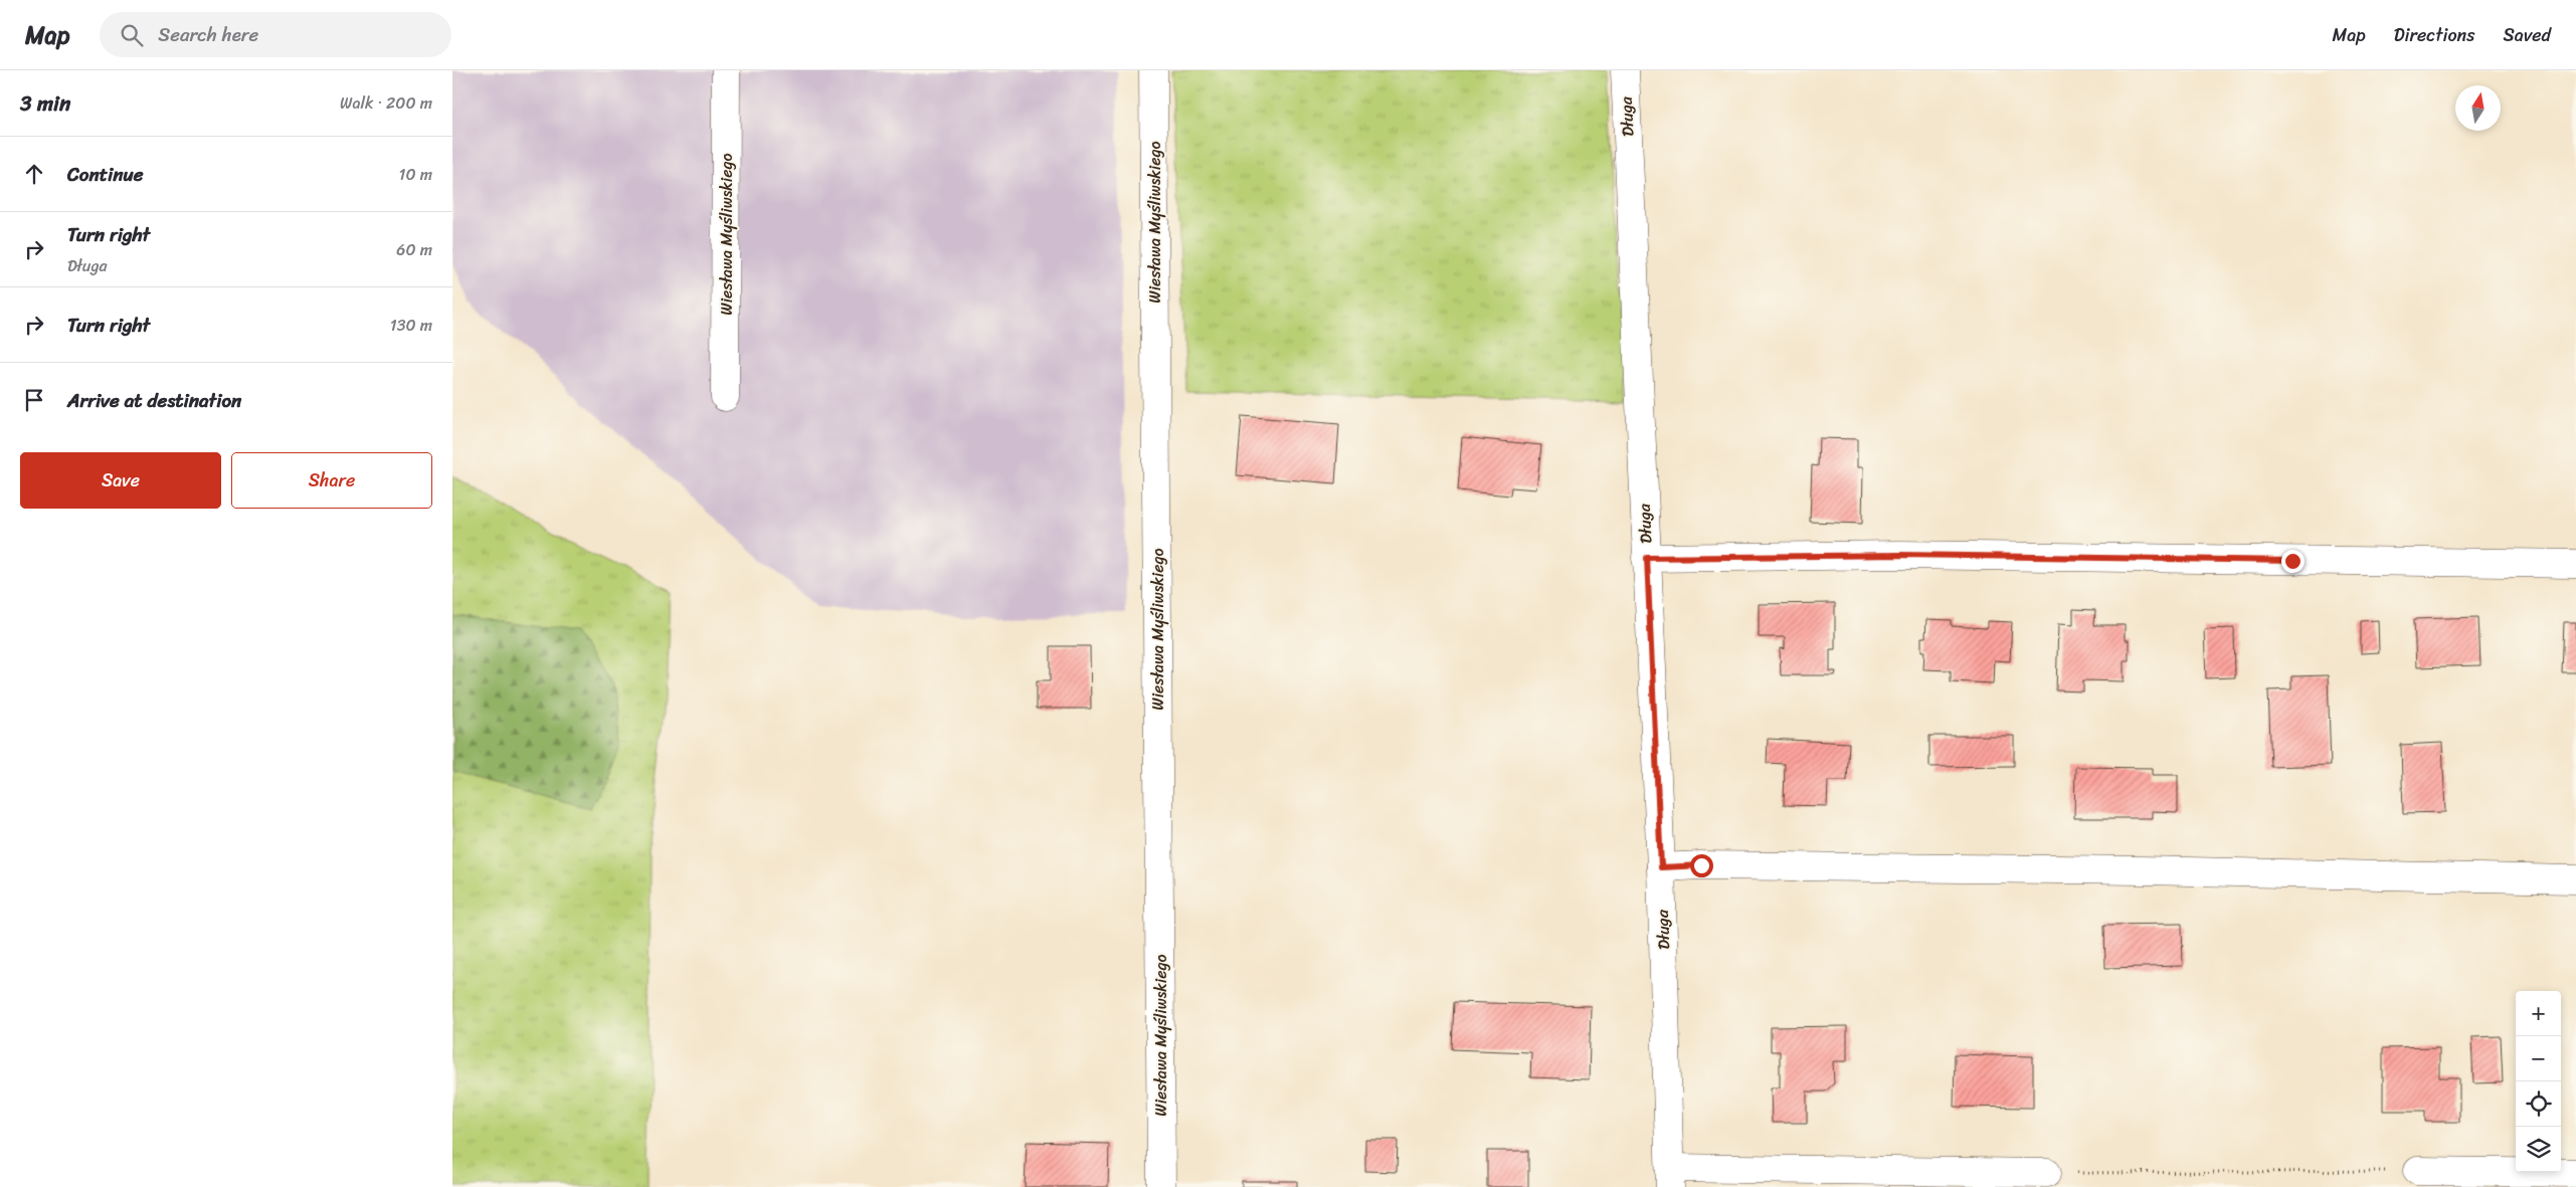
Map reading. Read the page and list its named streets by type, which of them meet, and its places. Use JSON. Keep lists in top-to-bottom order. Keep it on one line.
{"streets":{"street":["Długa","Wiesława Myśliwskiego"]},"north":"top","page":{"header":"Map","search":"Search here","nav":["Map","Directions","Saved"],"heading":["3 min","Walk · 200 m"],"list":[["Continue","10 m"],["Turn right","Długa","60 m"],["Turn right","130 m"],"Arrive at destination"],"buttons":["Save","Share"],"map_buttons":["+","−"]}}
